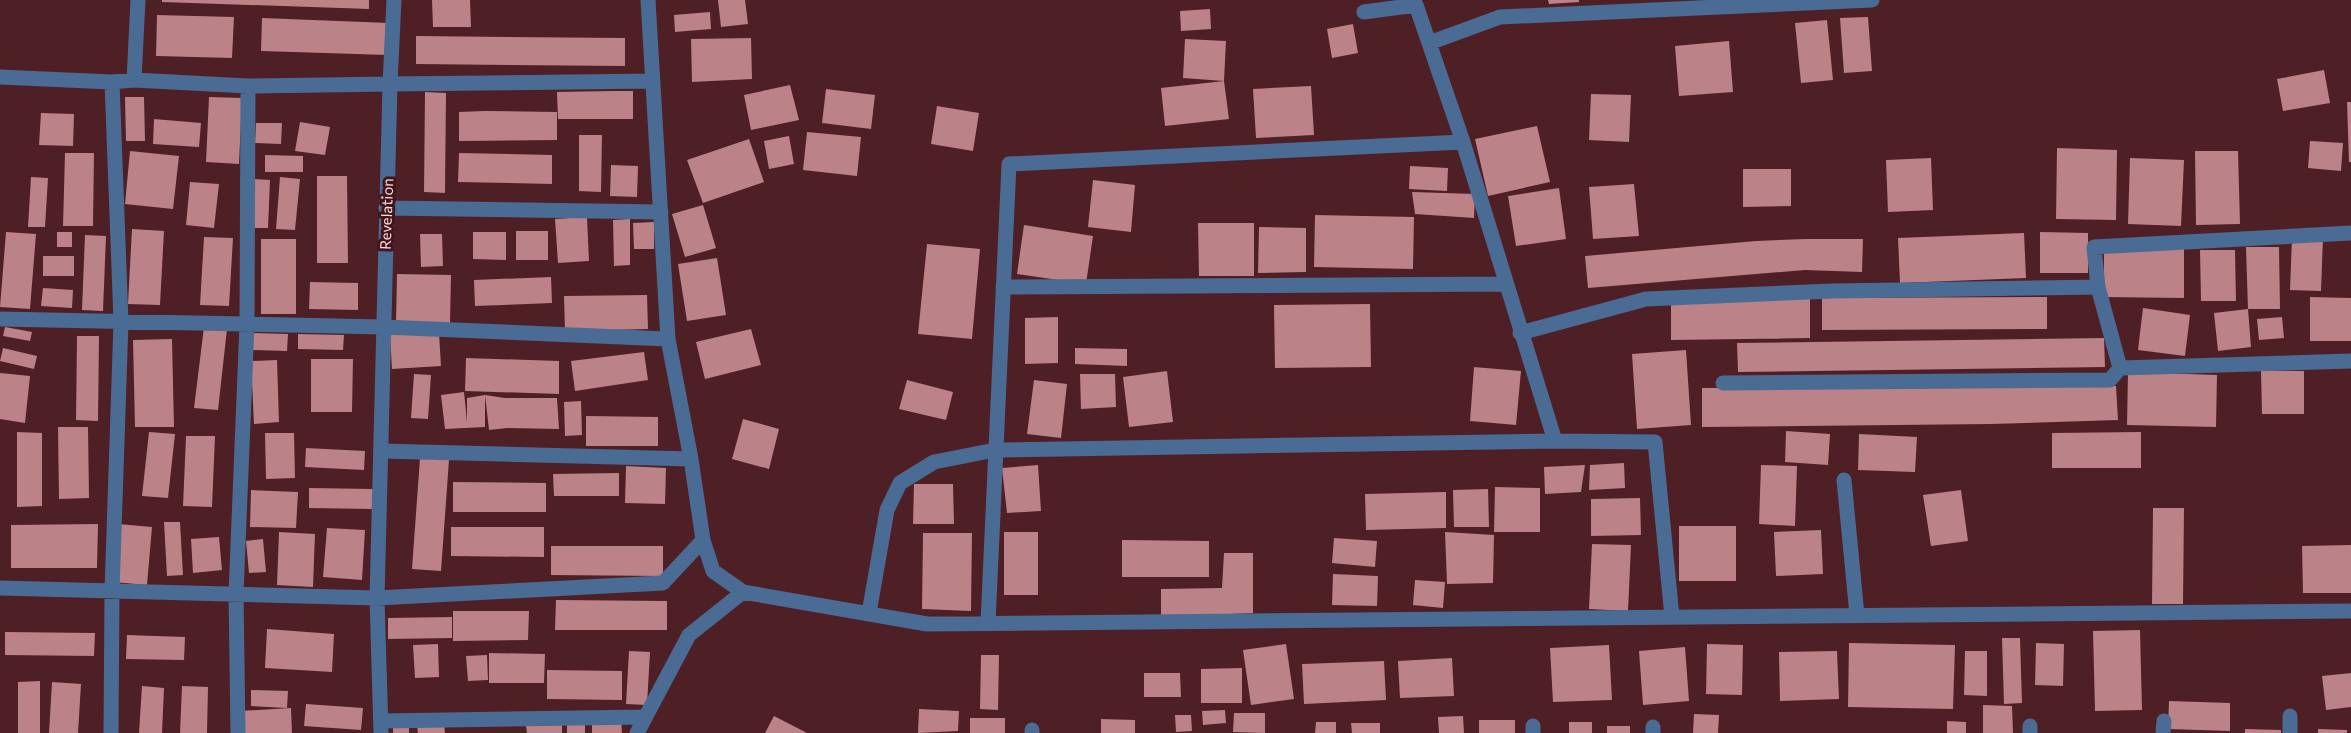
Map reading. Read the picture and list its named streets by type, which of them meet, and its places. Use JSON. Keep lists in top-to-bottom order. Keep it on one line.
{"streets":{"street":["Revelation"]}}
